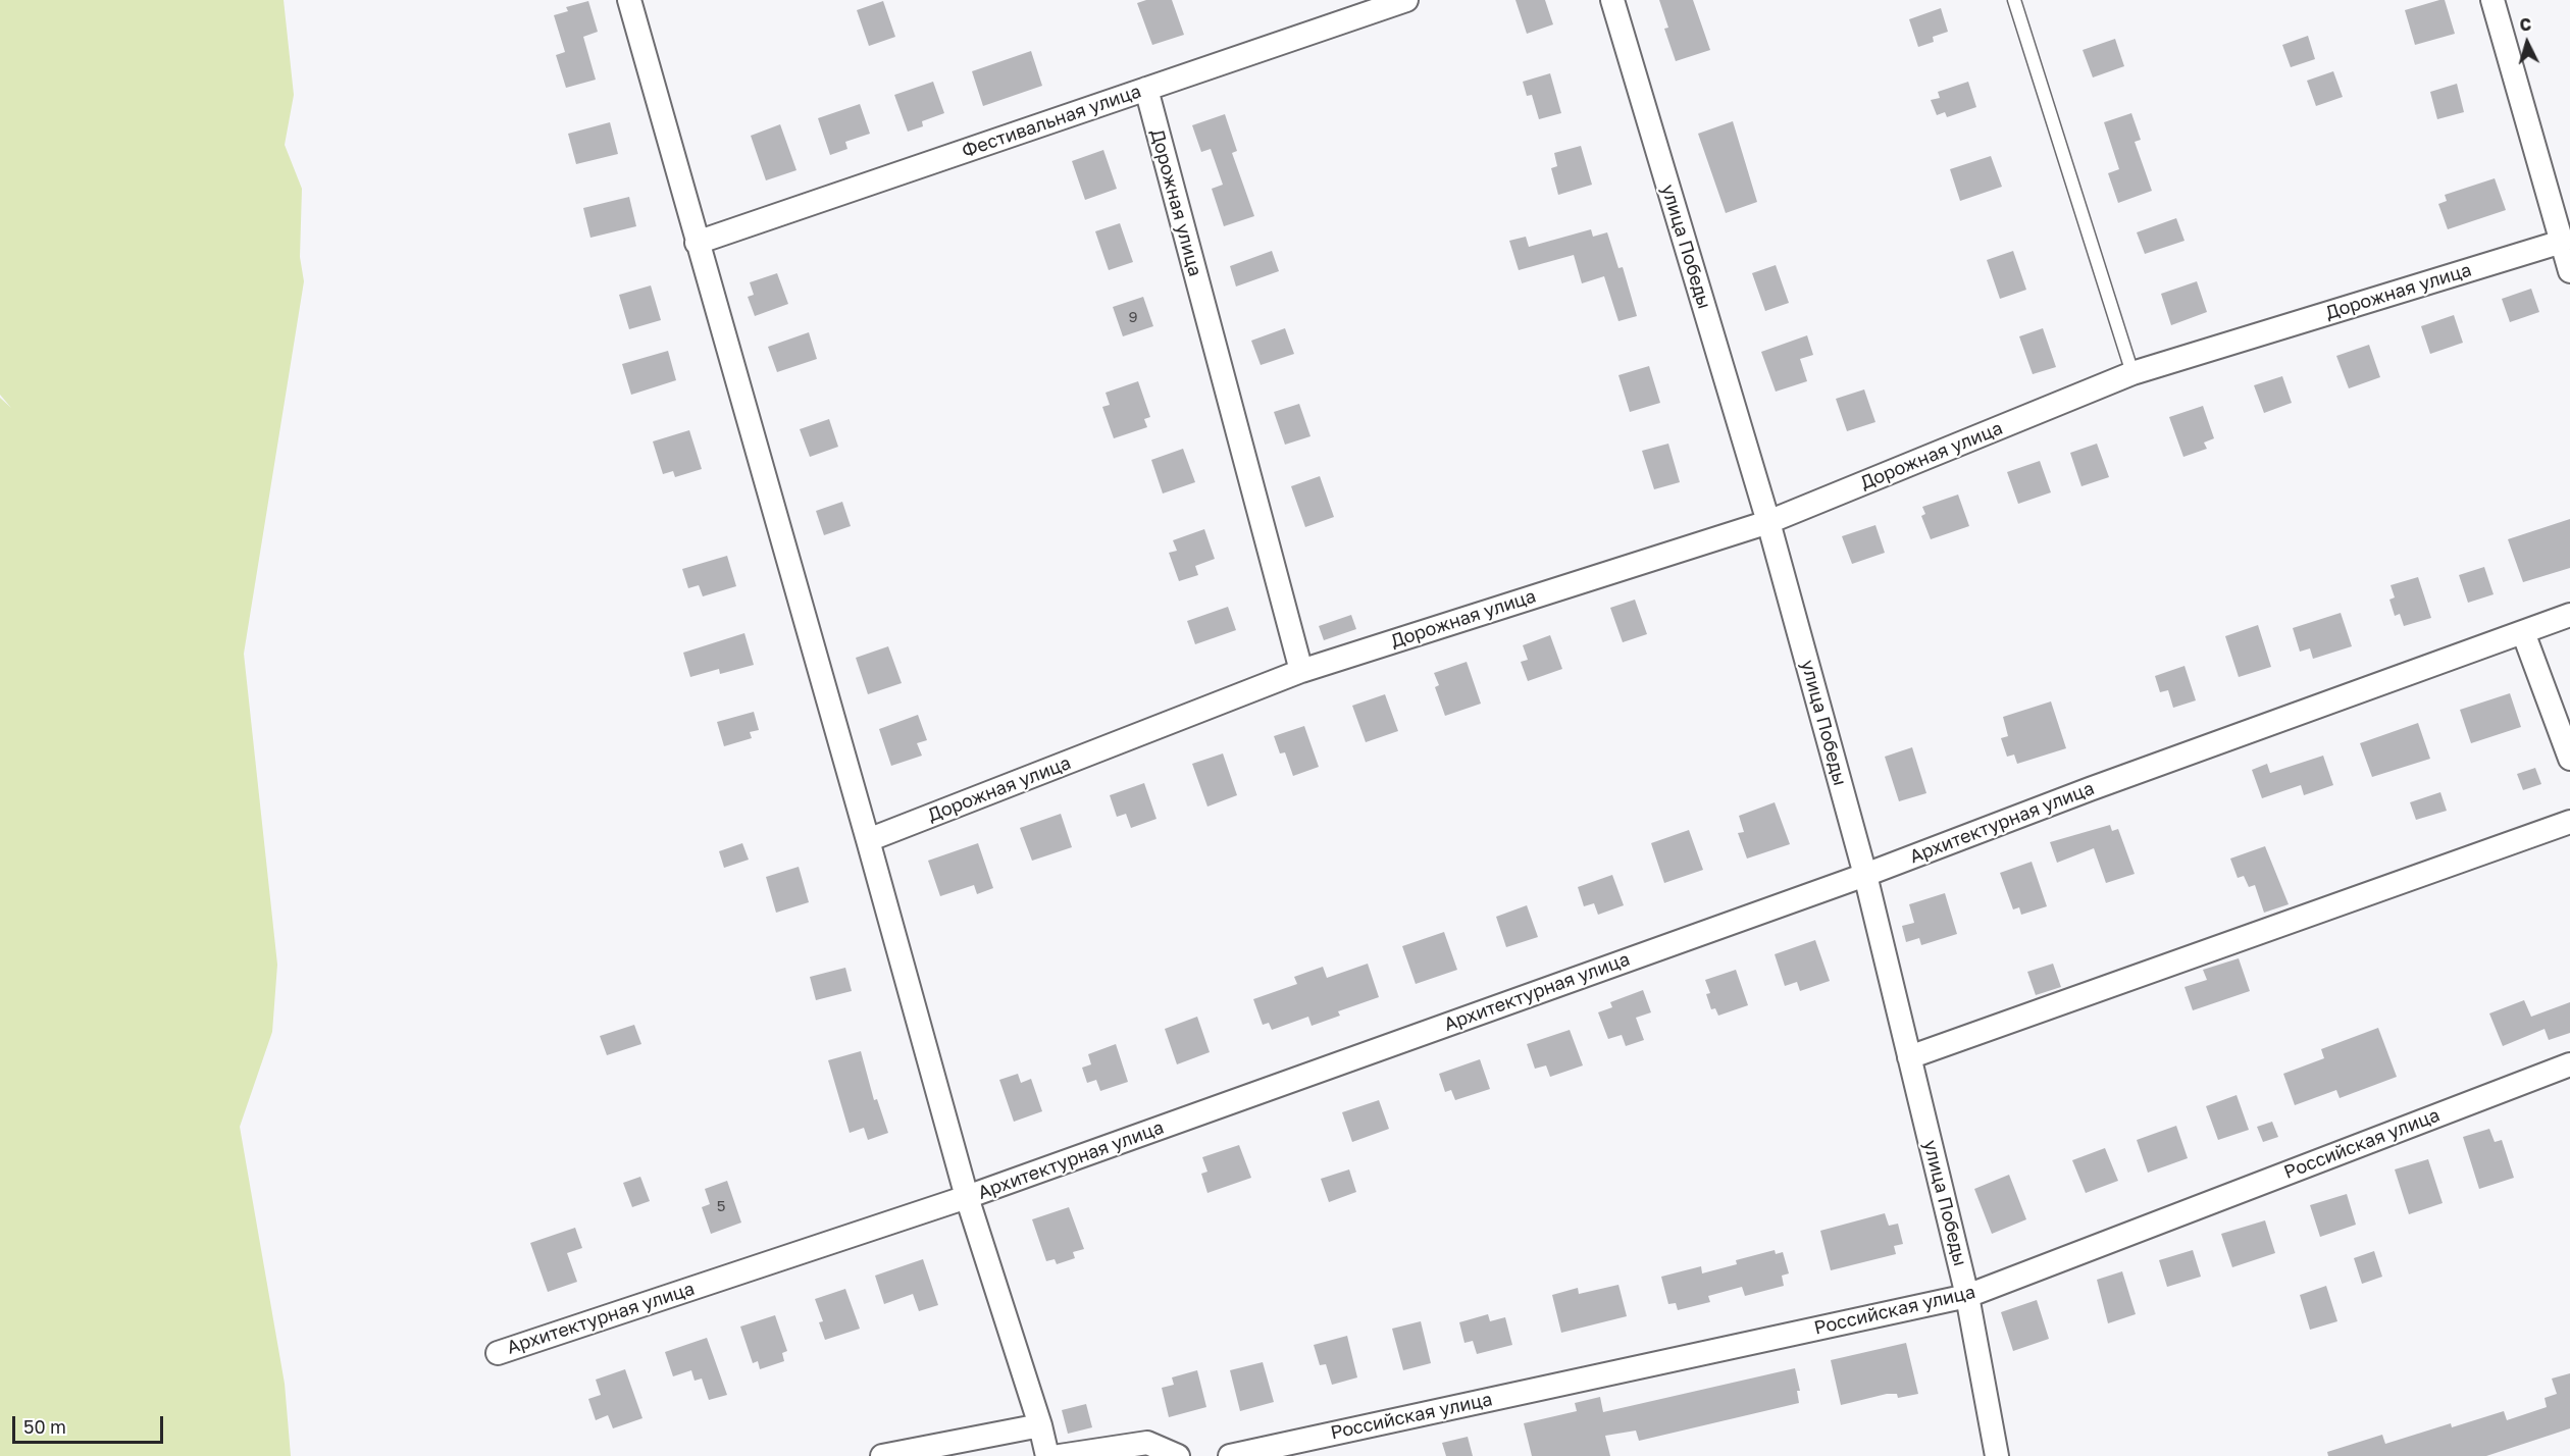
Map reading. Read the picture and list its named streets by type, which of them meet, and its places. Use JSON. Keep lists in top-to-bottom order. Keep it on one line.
{"streets":{"street":["Фестивальная улица","Дорожная улица","улица Победы","Архитектурная улица","Российская улица"]},"crossings":[["Фестивальная улица","Дорожная улица"],["Дорожная улица","улица Победы"],["улица Победы","Архитектурная улица"],["улица Победы","Российская улица"]],"house_numbers":["9","5"],"scale_bar":"50 m","north":"top"}
